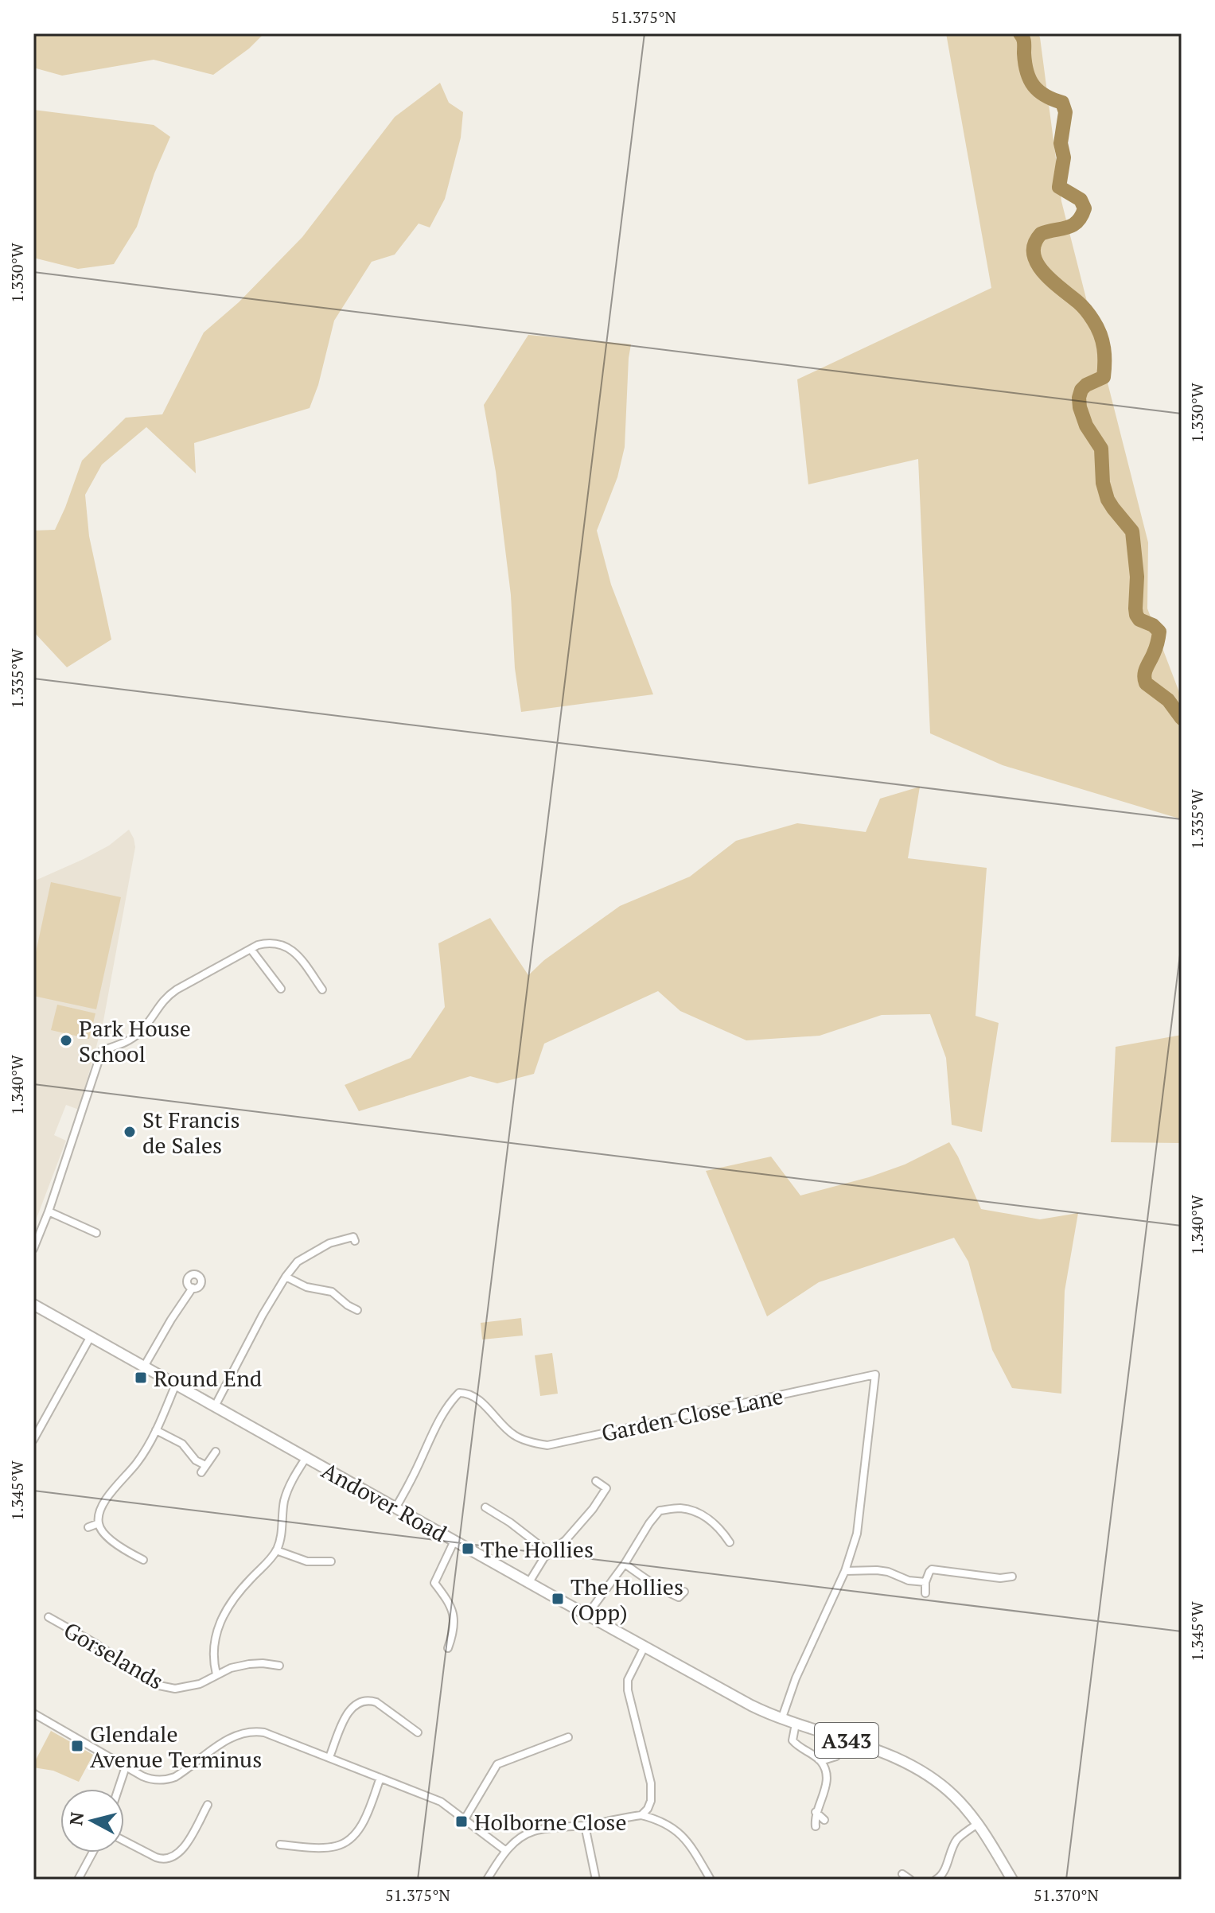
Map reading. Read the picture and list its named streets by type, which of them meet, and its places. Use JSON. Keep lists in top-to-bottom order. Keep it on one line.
{"streets":{"main road":["Andover Road","A343"],"street":["Garden Close Lane","Gorselands"]},"crossings":[["Garden Close Lane","Andover Road"]],"places":{"other":["Park House School","St Francis de Sales"],"transit":["Round End","The Hollies","The Hollies (Opp)","Glendale Avenue Terminus","Holborne Close"]},"north":"left","coordinates":["51.375°N","1.330°W","1.335°W","1.340°W","1.345°W","51.370°N"]}
